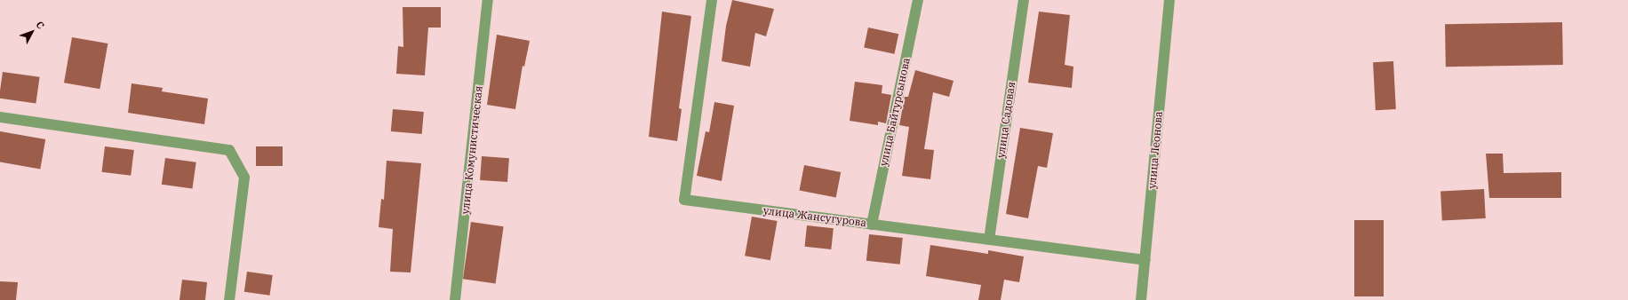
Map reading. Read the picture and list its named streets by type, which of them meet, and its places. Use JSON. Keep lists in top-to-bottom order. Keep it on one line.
{"streets":{"street":["улица Байтурсынова","улица Садовая","улица Комунистическая","улица Леонова","улица Жансугурова"]},"crossings":[["улица Байтурсынова","улица Жансугурова"],["улица Садовая","улица Жансугурова"],["улица Леонова","улица Жансугурова"]],"north":"top right"}
